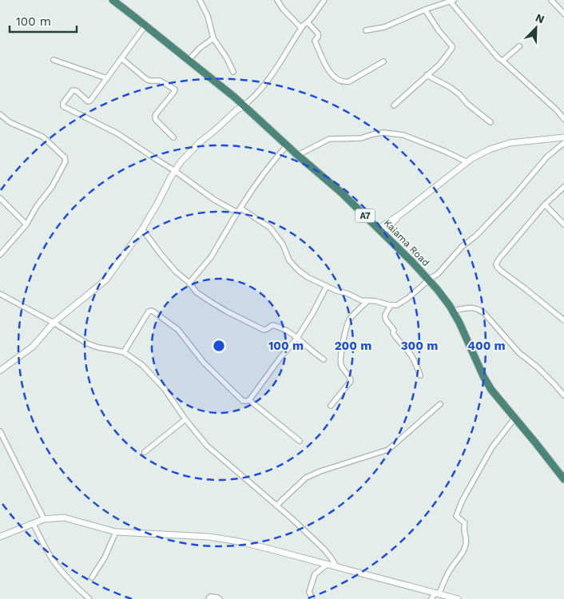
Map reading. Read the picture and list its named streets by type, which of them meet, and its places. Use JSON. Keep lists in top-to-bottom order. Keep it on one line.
{"streets":{"highway":["A7","Kaiama Road"]},"scale_bar":"100 m","north":"top right","rings":["100 m","200 m","300 m","400 m"]}
